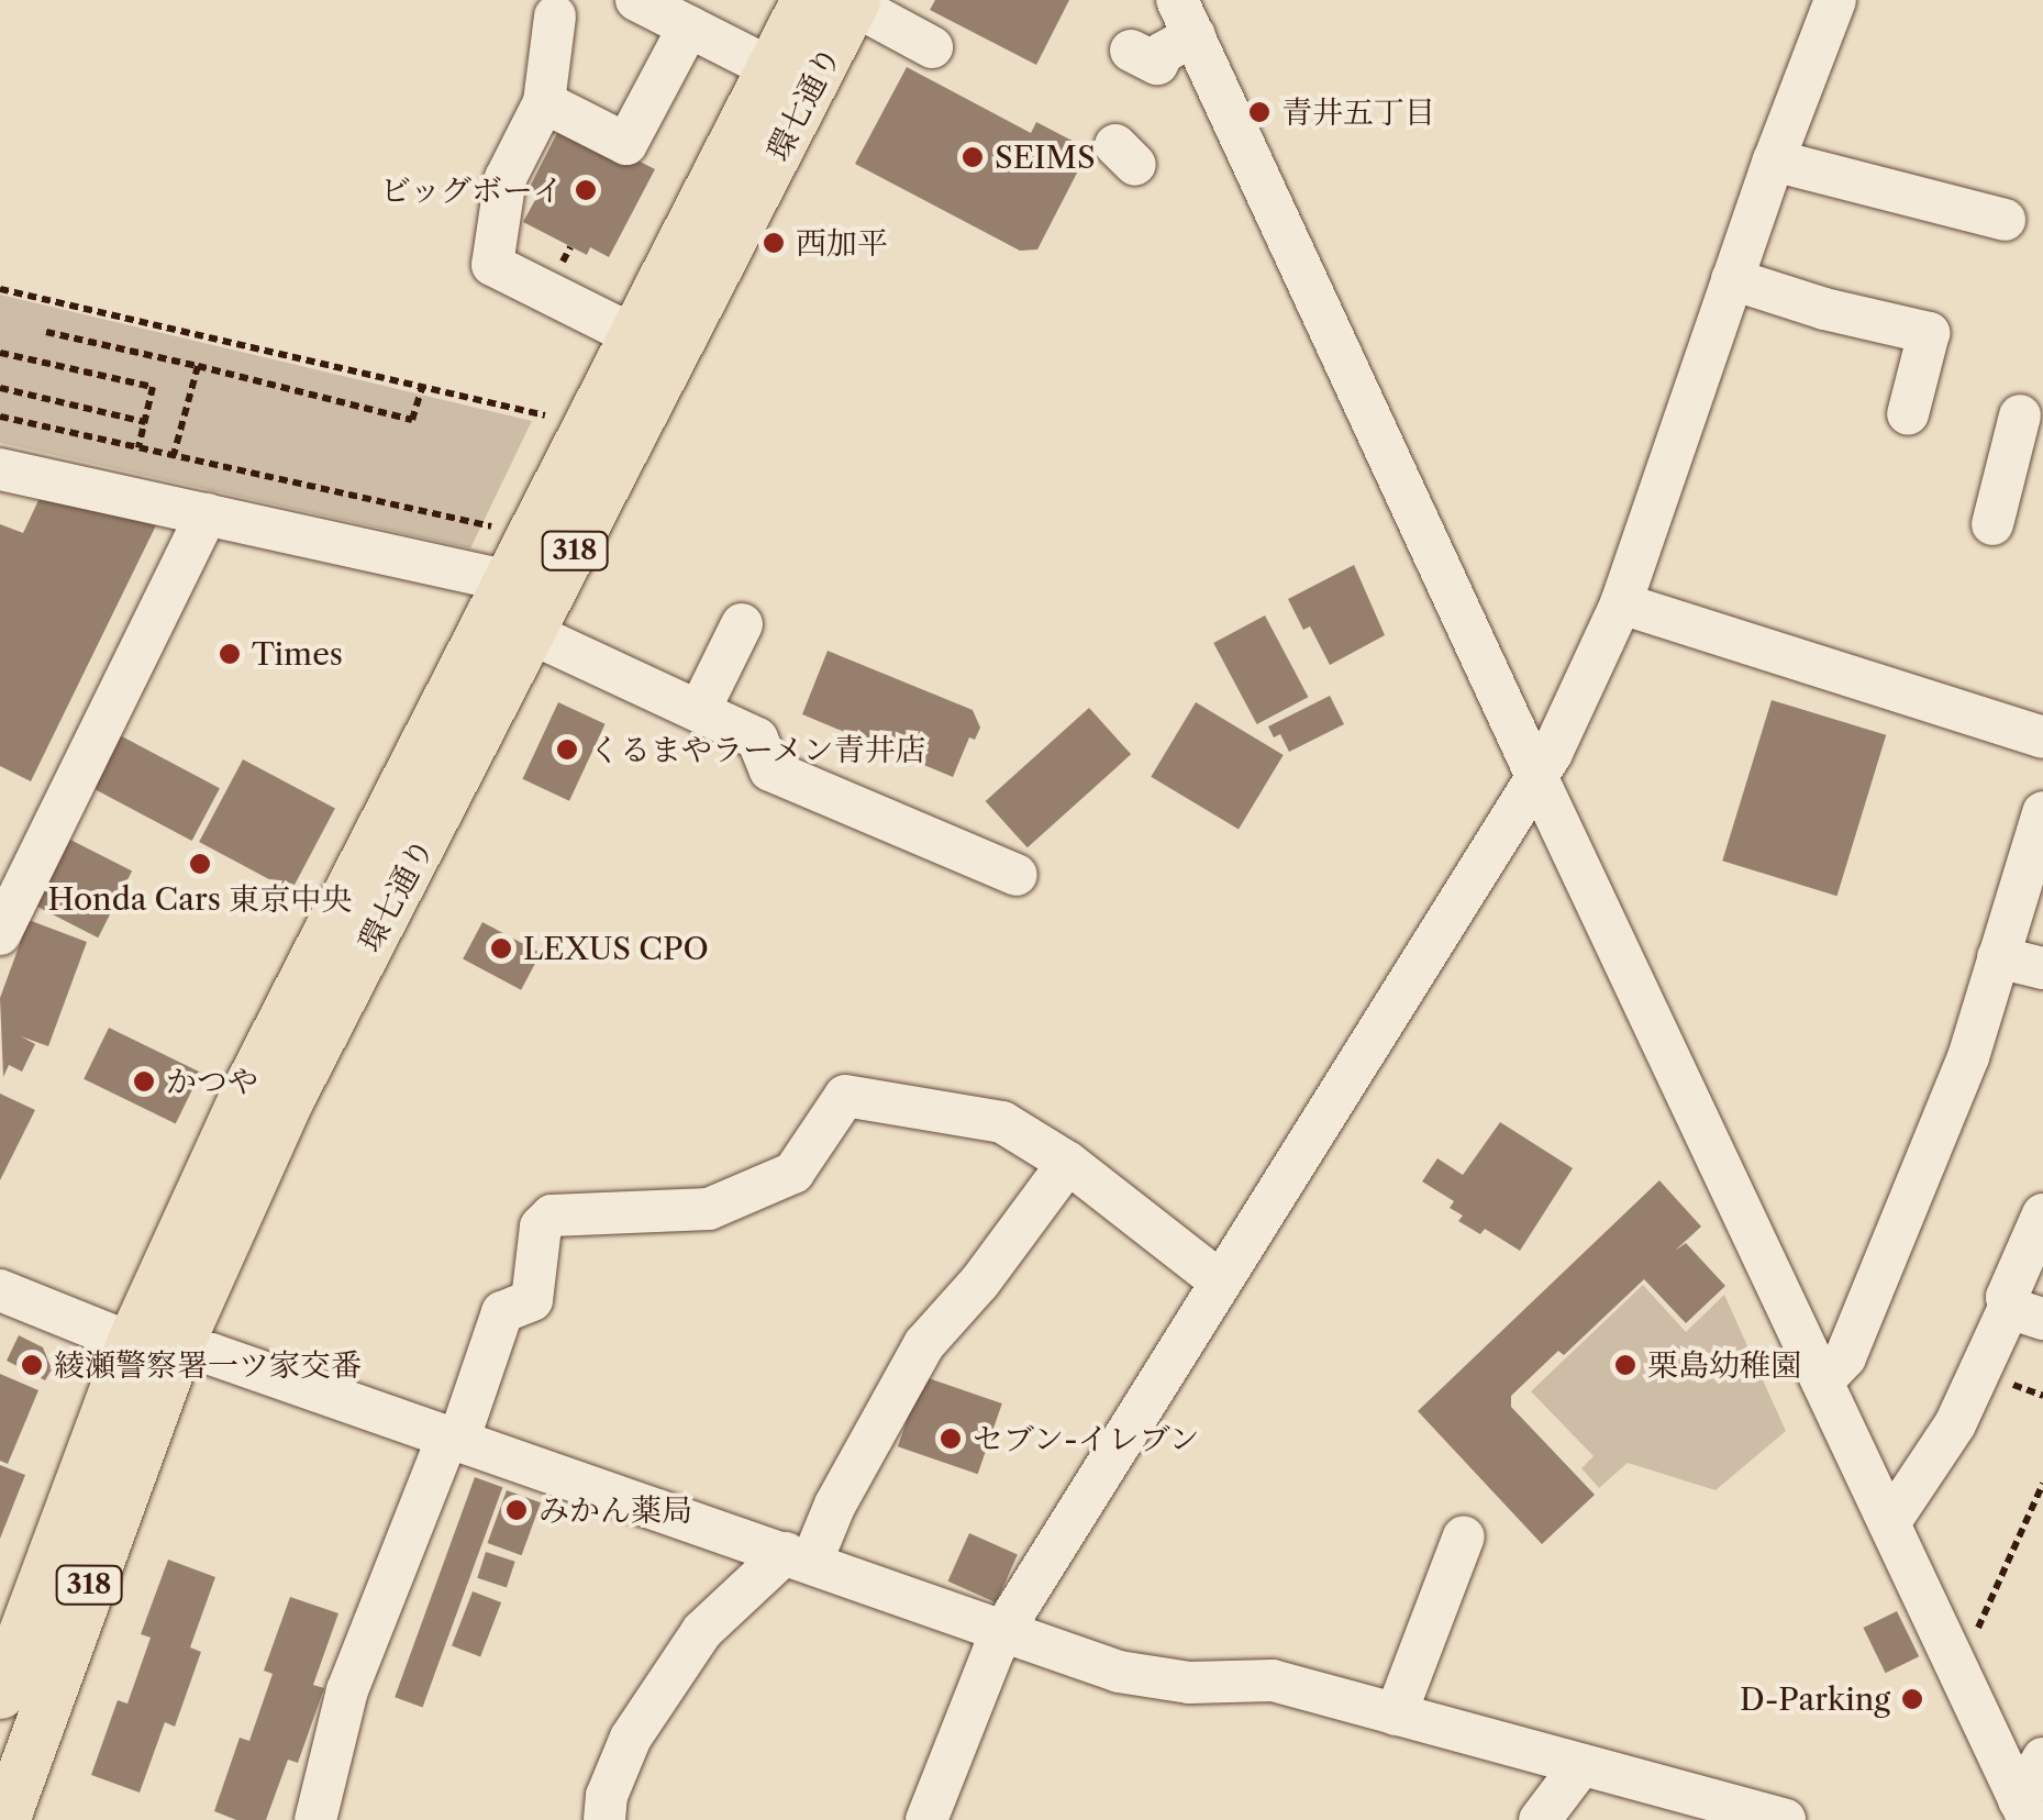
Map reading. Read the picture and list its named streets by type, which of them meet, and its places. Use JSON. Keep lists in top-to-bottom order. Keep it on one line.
{"streets":{"main road":["環七通り","318"]},"places":["青井五丁目","SEIMS","ビッグボーイ","西加平","Times","くるまやラーメン青井店","Honda Cars 東京中央","LEXUS CPO","かつや","綾瀬警察署一ツ家交番","栗島幼稚園","セブン-イレブン","みかん薬局","D-Parking"]}
